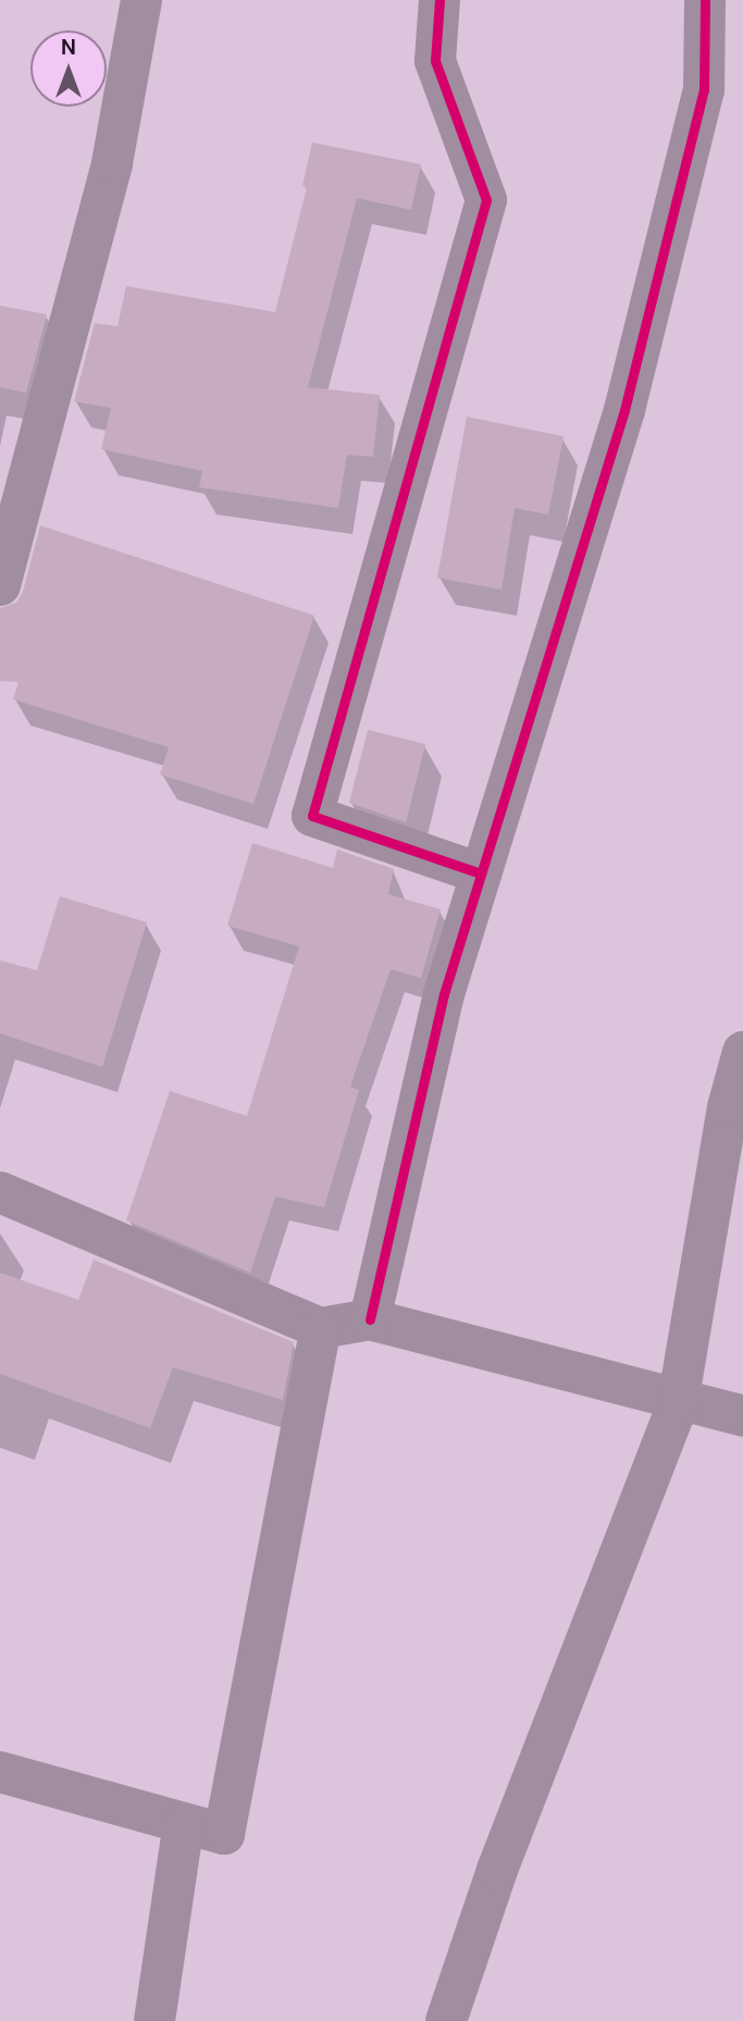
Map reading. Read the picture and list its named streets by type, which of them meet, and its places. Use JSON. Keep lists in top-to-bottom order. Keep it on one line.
{"north":"top"}
